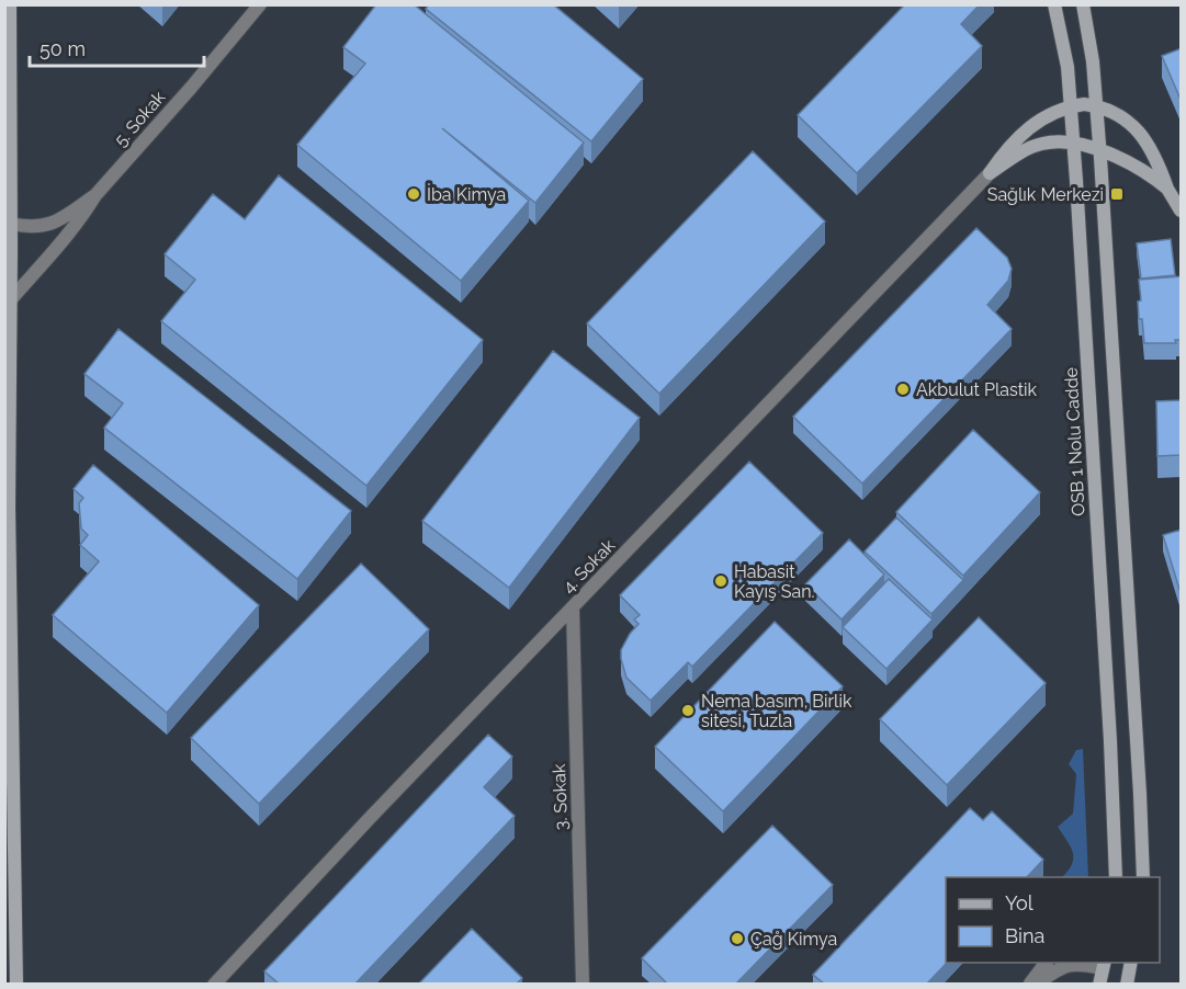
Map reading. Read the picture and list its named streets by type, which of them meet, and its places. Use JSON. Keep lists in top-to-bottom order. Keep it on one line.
{"streets":{"street":["5. Sokak","OSB 1 Nolu Cadde","4. Sokak","3. Sokak"]},"crossings":[["4. Sokak","3. Sokak"]],"places":{"other":["İba Kimya","Akbulut Plastik","Habasit Kayış San.","Nema basım, Birlik sitesi, Tuzla","Çağ Kimya"],"transit":["Sağlık Merkezi"]},"legend":["Yol","Bina"],"scale_bar":"50 m"}
